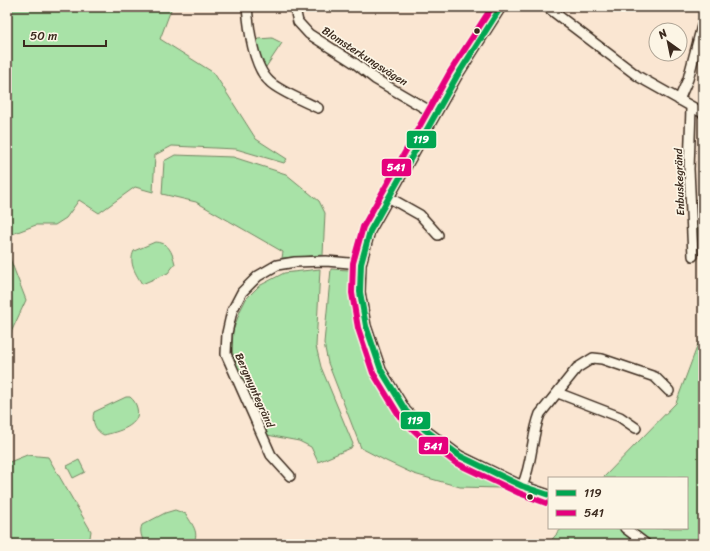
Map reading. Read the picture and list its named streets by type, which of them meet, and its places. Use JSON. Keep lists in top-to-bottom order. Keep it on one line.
{"streets":{"street":["Blomsterkungsvägen","Enbuskegränd","Bergmyntegränd"]},"lines":["transit line 119","transit line 541"],"legend":["119","541"],"scale_bar":"50 m","north":"top left"}
